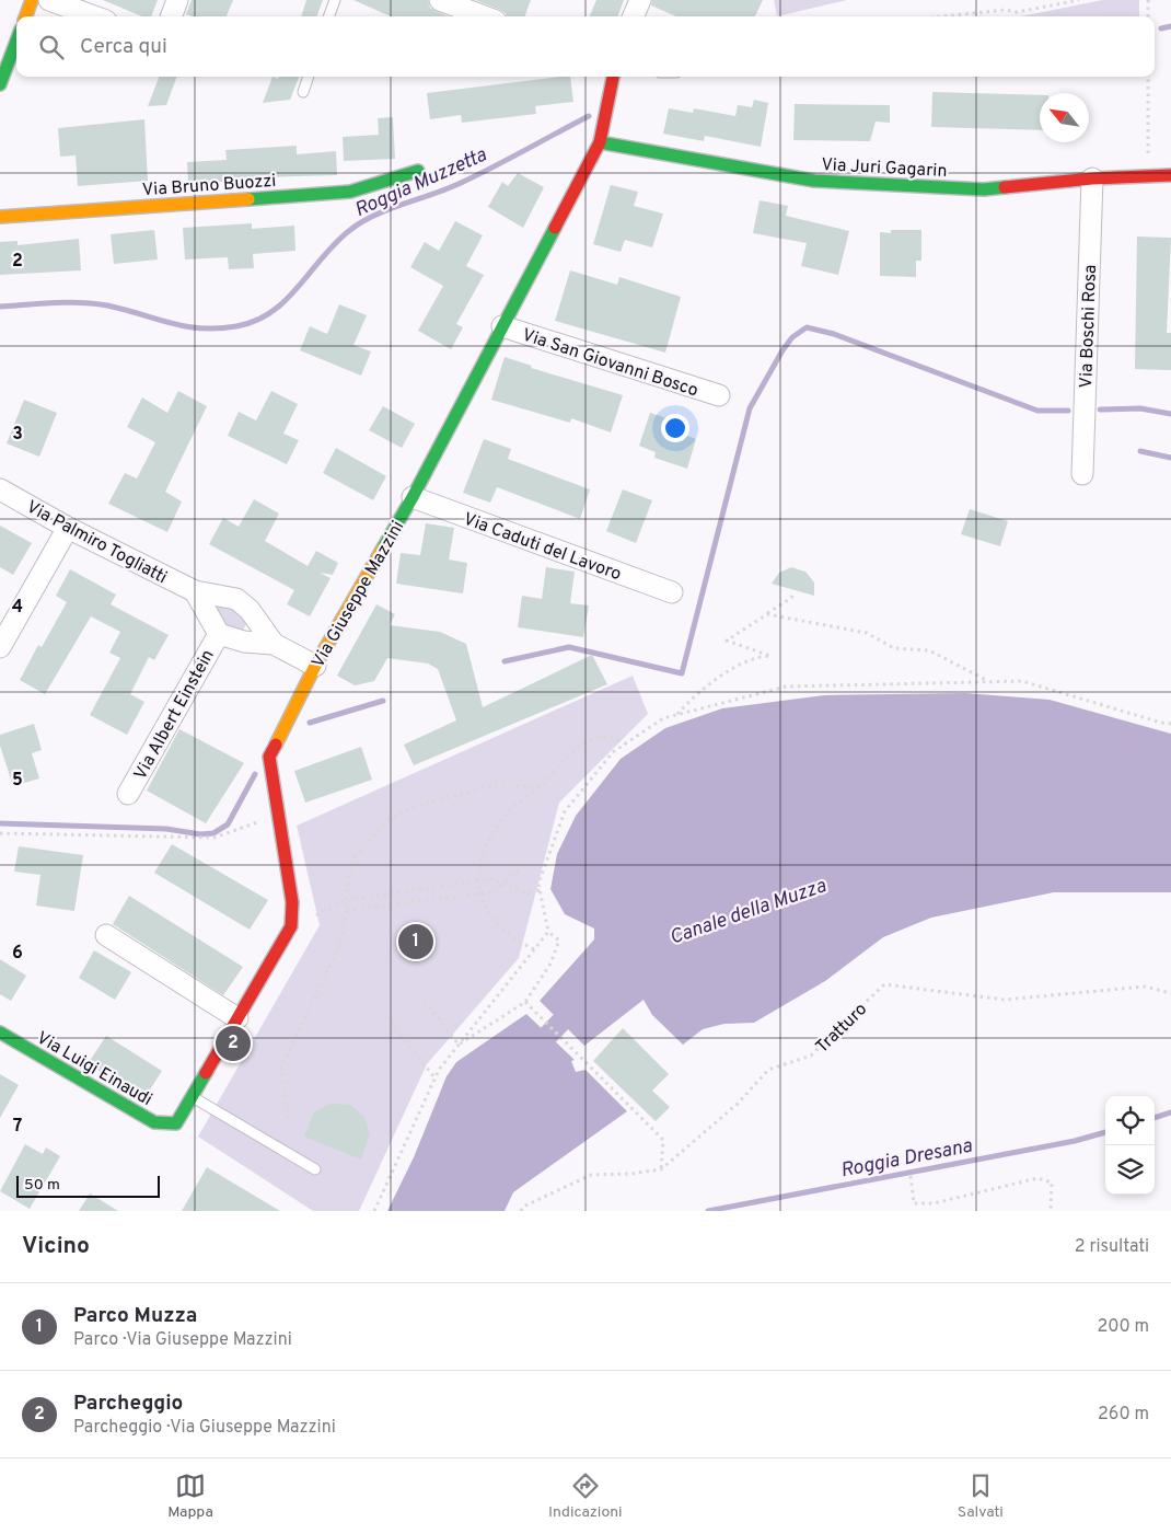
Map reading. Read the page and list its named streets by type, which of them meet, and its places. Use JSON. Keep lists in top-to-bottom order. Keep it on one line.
{"streets":{"street":["Via Juri Gagarin","Via Bruno Buozzi","Via Boschi Rosa","Via San Giovanni Bosco","Via Palmiro Togliatti","Via Caduti del Lavoro","Via Giuseppe Mazzini","Via Albert Einstein","Via Luigi Einaudi"],"path":["Tratturo"]},"crossings":[["Via Juri Gagarin","Via Boschi Rosa"],["Via Juri Gagarin","Via Giuseppe Mazzini"],["Via San Giovanni Bosco","Via Giuseppe Mazzini"],["Via Palmiro Togliatti","Via Giuseppe Mazzini"],["Via Palmiro Togliatti","Via Albert Einstein"],["Via Caduti del Lavoro","Via Giuseppe Mazzini"],["Via Giuseppe Mazzini","Via Luigi Einaudi"]],"water":["Roggia Muzzetta","Canale della Muzza","Roggia Dresana"],"scale_bar":"50 m","north":"top left","page":{"search":"Cerca qui","pins":["1","2"],"scale":"50 m","heading":["Vicino","2 risultati"],"list":[{"mark":"1","name":"Parco Muzza","note":"Parco · Via Giuseppe Mazzini","value":"200 m"},{"mark":"2","name":"Parcheggio","note":"Parcheggio · Via Giuseppe Mazzini","value":"260 m"}],"nav":["Mappa","Indicazioni","Salvati"]},"grid":{"rows":["2","3","4","5","6","7"]}}
